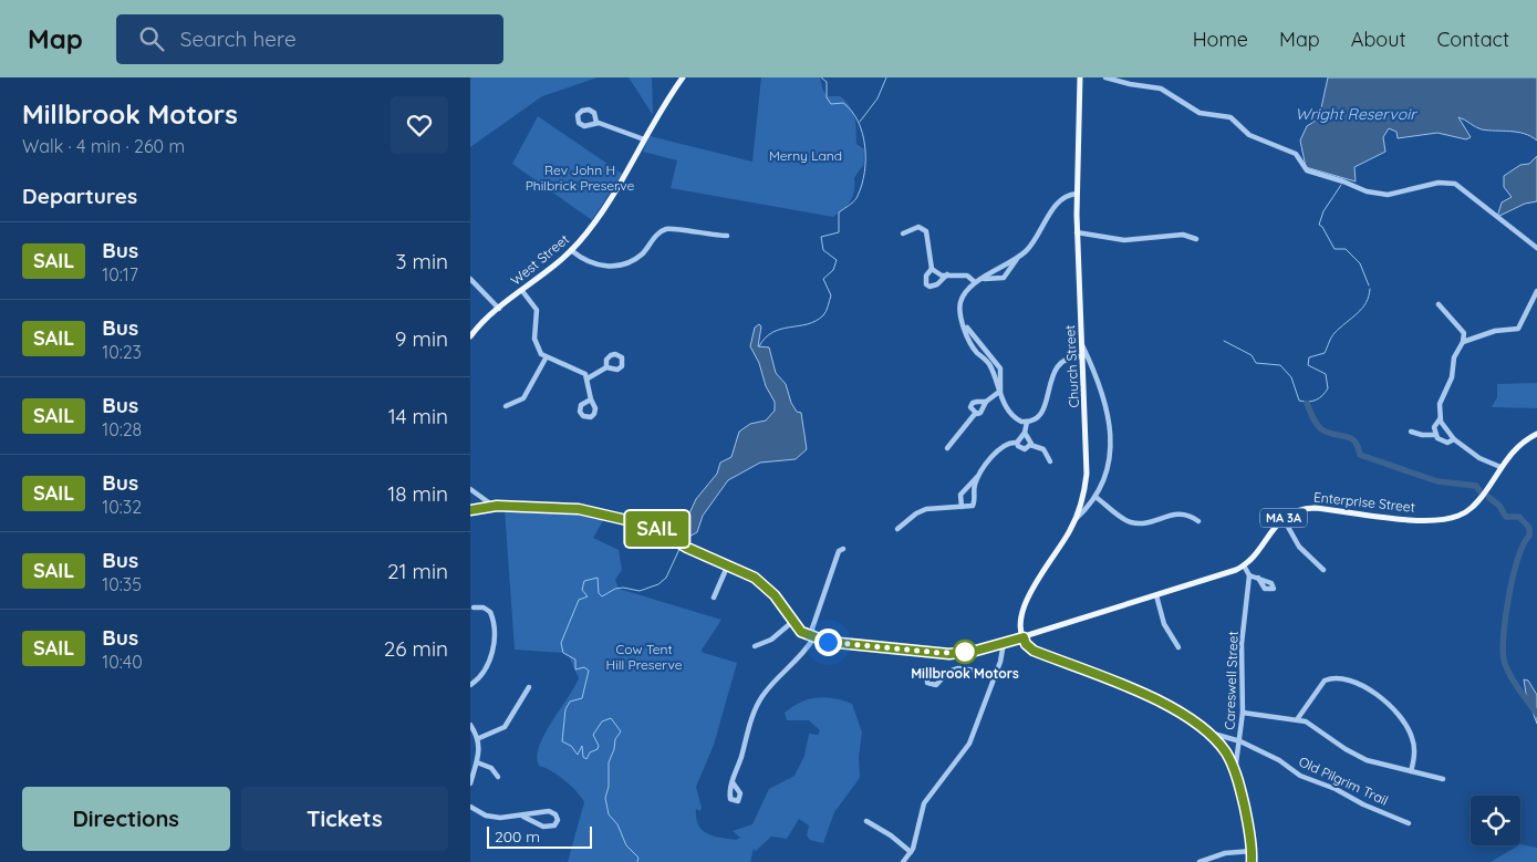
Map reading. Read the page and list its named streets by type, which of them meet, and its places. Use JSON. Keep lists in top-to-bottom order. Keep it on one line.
{"streets":{"main road":["West Street","Church Street","Enterprise Street","MA 3A","Careswell Street"],"street":["Old Pilgrim Trail"]},"crossings":[["Careswell Street","Old Pilgrim Trail"]],"water":["Wright Reservoir"],"parks":["Merny Land","Rev John H Philbrick Preserve","Cow Tent Hill Preserve"],"places":["Millbrook Motors"],"lines":["bus line SAIL"],"scale_bar":"200 m","page":{"header":"Map","search":"Search here","nav":["Home","Map","About","Contact"],"heading":[["Millbrook Motors","Walk · 4 min · 260 m"],"Departures"],"on_map":"SAIL","list":[{"mark":"SAIL","name":"Bus","note":"10:17","value":"3 min"},{"mark":"SAIL","name":"Bus","note":"10:23","value":"9 min"},{"mark":"SAIL","name":"Bus","note":"10:28","value":"14 min"},{"mark":"SAIL","name":"Bus","note":"10:32","value":"18 min"},{"mark":"SAIL","name":"Bus","note":"10:35","value":"21 min"},{"mark":"SAIL","name":"Bus","note":"10:40","value":"26 min"}],"buttons":["Directions","Tickets"],"scale":"200 m"}}
